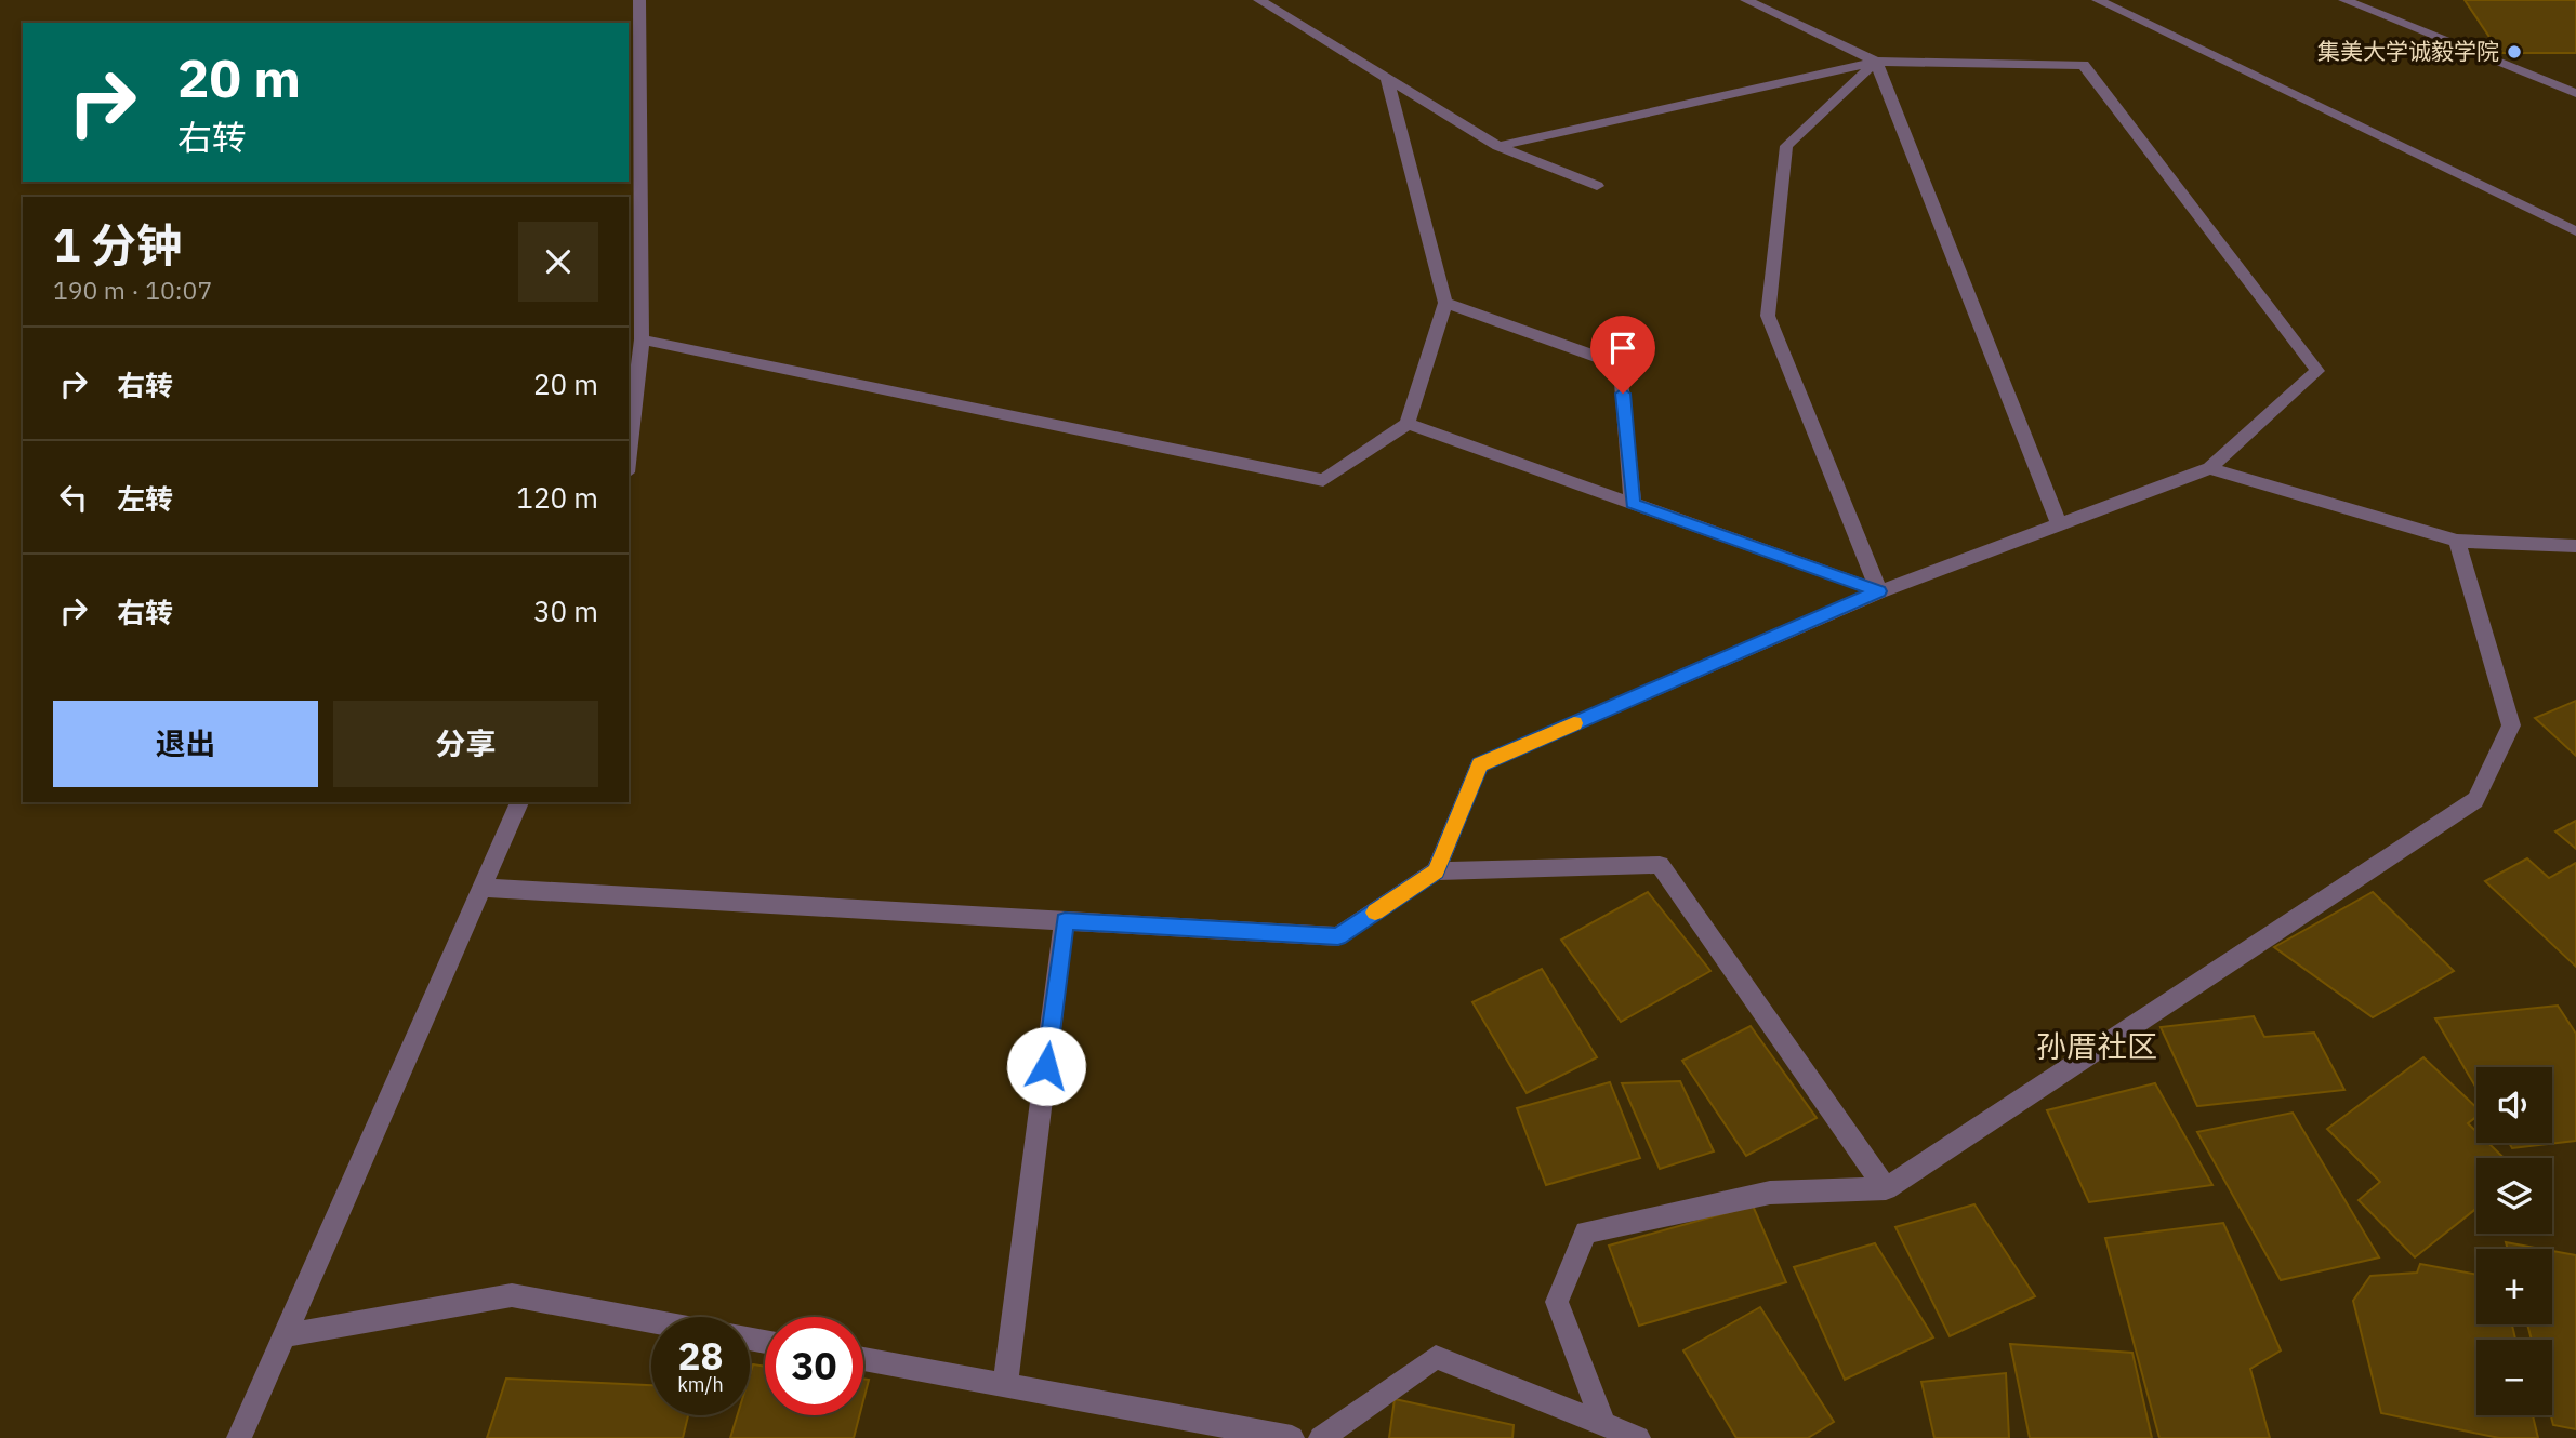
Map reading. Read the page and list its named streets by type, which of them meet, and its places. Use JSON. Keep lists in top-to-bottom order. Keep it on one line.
{"districts":["孙厝社区"],"places":["集美大学诚毅学院"],"page":{"turn":["20 m","右转"],"heading":["1 分钟","190 m · 10:07"],"list":[{"name":"右转","value":"20 m"},{"name":"左转","value":"120 m"},{"name":"右转","value":"30 m"}],"buttons":["退出","分享"],"map_buttons":["+","−"],"speed":"28 km/h","limit":"30"}}
